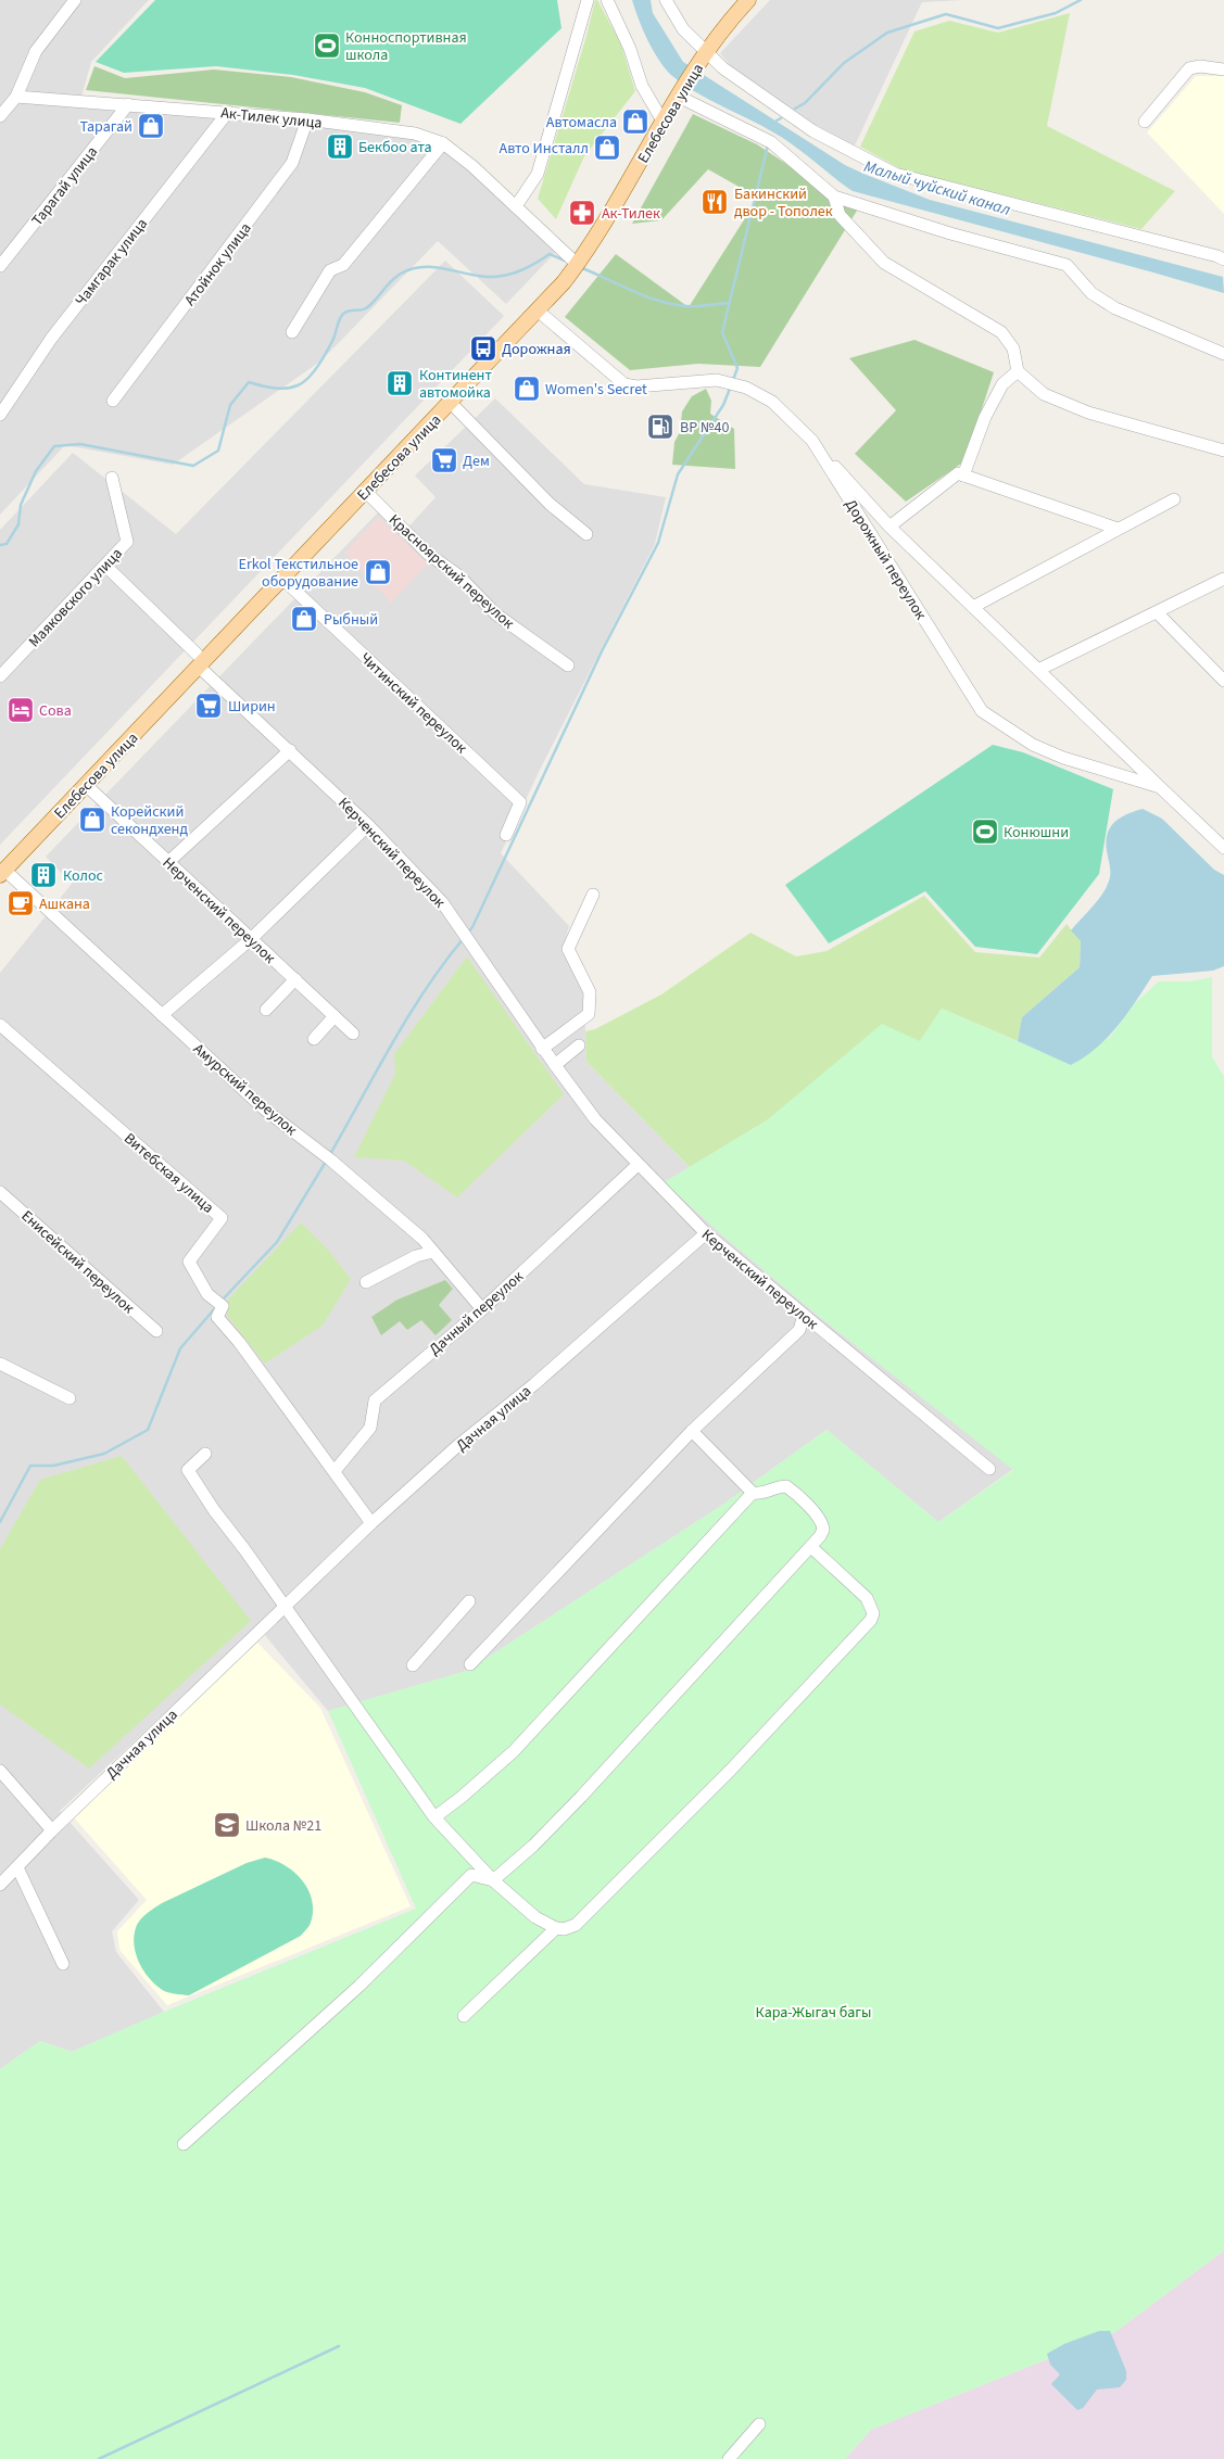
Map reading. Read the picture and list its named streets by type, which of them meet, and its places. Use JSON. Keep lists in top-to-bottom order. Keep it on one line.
{"streets":{"main road":["Елебесова улица"],"street":["Ак-Тилек улица","Тарагай улица","Чамгарак улица","Атойнок улица","Дорожный переулок","Красноярский переулок","Маяковского улица","Читинский переулок","Керченский переулок","Нерченский переулок","Амурский переулок","Витебская улица","Енисейский переулок","Дачный переулок","Дачная улица"]},"crossings":[["Елебесова улица","Ак-Тилек улица"],["Елебесова улица","Дорожный переулок"],["Елебесова улица","Красноярский переулок"],["Елебесова улица","Читинский переулок"],["Елебесова улица","Керченский переулок"],["Елебесова улица","Нерченский переулок"],["Елебесова улица","Амурский переулок"],["Ак-Тилек улица","Тарагай улица"],["Ак-Тилек улица","Чамгарак улица"],["Ак-Тилек улица","Атойнок улица"],["Маяковского улица","Керченский переулок"],["Керченский переулок","Дачный переулок"],["Керченский переулок","Дачная улица"],["Амурский переулок","Дачный переулок"],["Витебская улица","Дачный переулок"]],"water":["Малый чуйский канал"],"parks":["Кара-Жыгач багы"],"places":{"sports":["Конноспортивная школа","Конюшни"],"shop":["Автомасла","Тарагай","Авто Инсталл","Women's Secret","Erkol Текстильное оборудование","Рыбный","Корейский секондхенд"],"building":["Бекбоо ата","Континент автомойка","Колос"],"restaurant":["Бакинский двор - Тополек"],"pharmacy":["Ак-Тилек"],"bus stop":["Дорожная"],"fuel station":["BP №40"],"supermarket":["Дем","Ширин"],"hotel":["Сова"],"cafe":["Ашкана"],"school or university":["Школа №21"]}}
